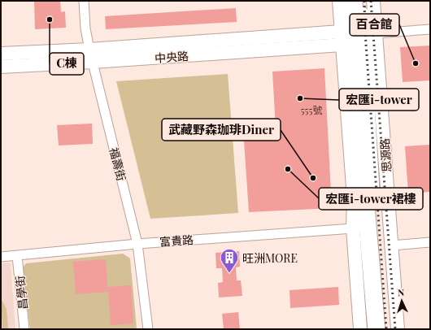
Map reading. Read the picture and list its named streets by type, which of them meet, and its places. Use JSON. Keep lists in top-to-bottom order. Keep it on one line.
{"streets":{"main road":["中央路","思源路"],"street":["福壽街","富貴路","昌學街"]},"crossings":[["中央路","福壽街"],["福壽街","富貴路"],["富貴路","昌學街"]],"places":{"other":["C棟","百合館","宏匯i-tower","宏匯i-tower裙樓","武藏野森珈琲Diner"],"building":["旺洲MORE"]},"house_numbers":["555號"],"north":"top"}
